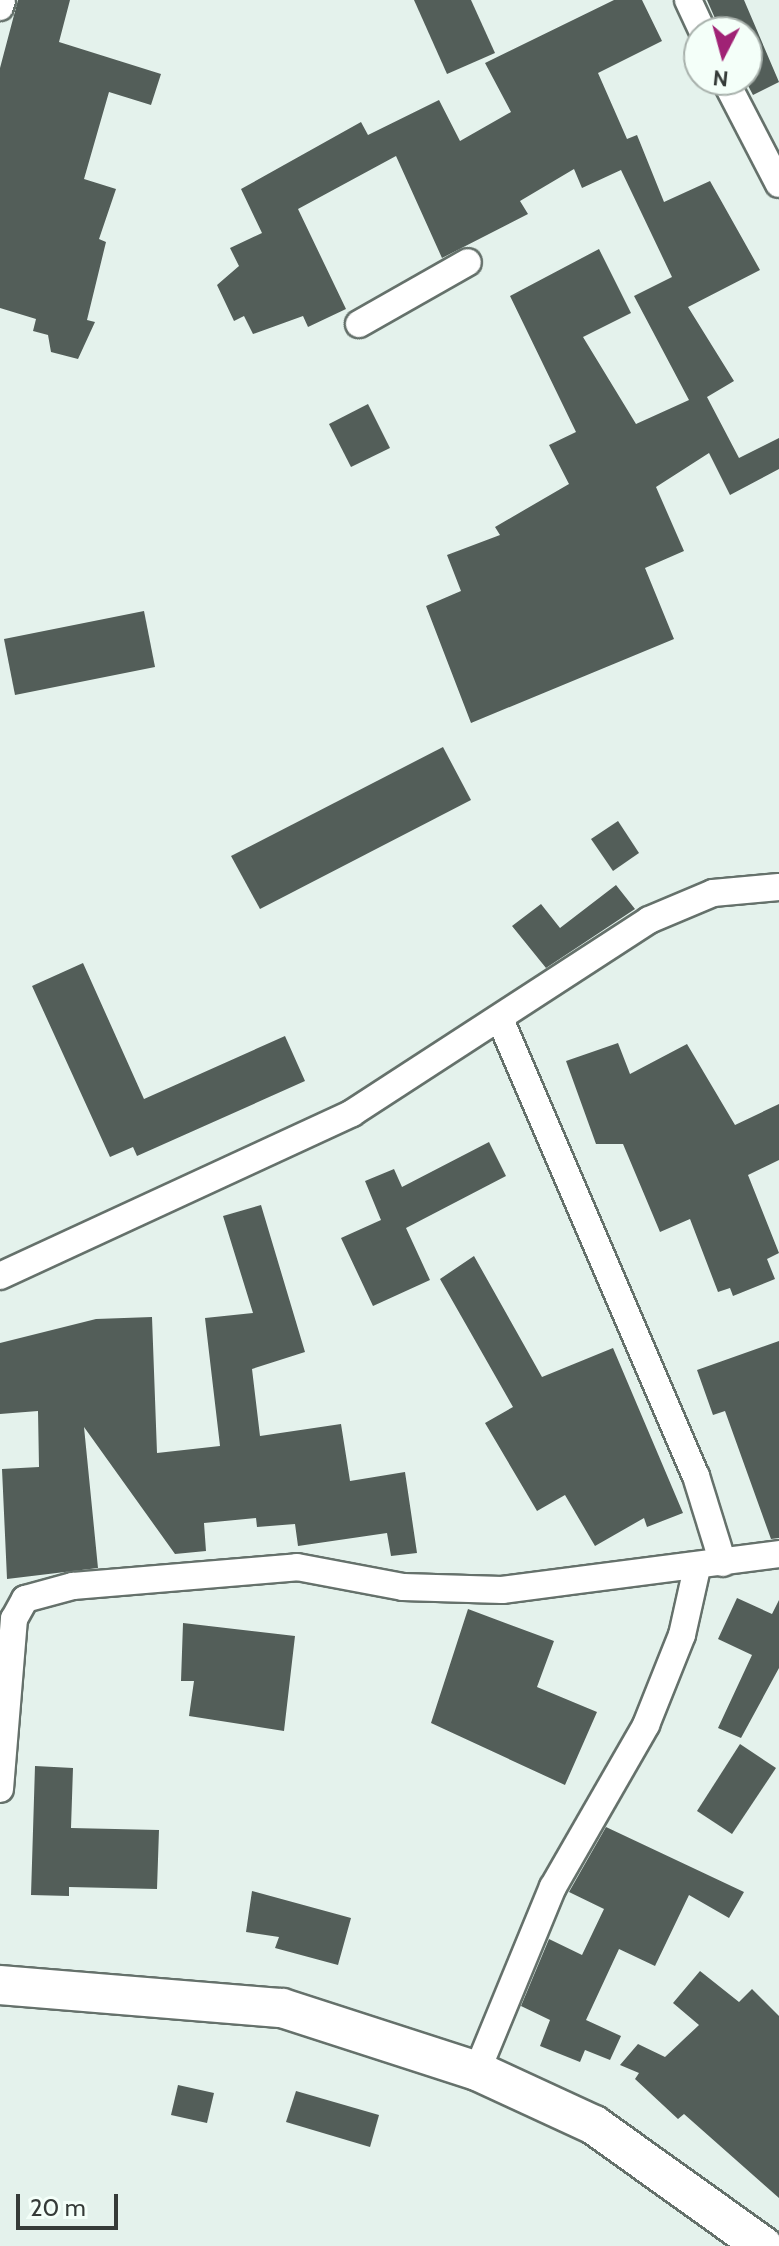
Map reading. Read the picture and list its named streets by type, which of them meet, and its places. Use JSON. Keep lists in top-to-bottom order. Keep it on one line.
{"scale_bar":"20 m","north":"bottom"}
